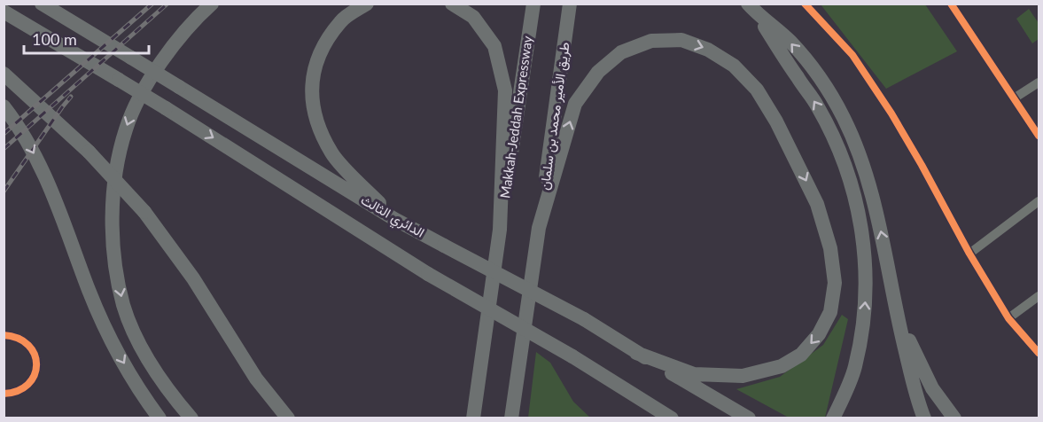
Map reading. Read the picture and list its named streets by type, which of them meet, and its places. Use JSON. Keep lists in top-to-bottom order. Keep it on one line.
{"streets":{"highway":["طريق الأمير محمد بن سلمان","Makkah-Jeddah Expressway","الدائري الثالث"]},"scale_bar":"100 m"}
